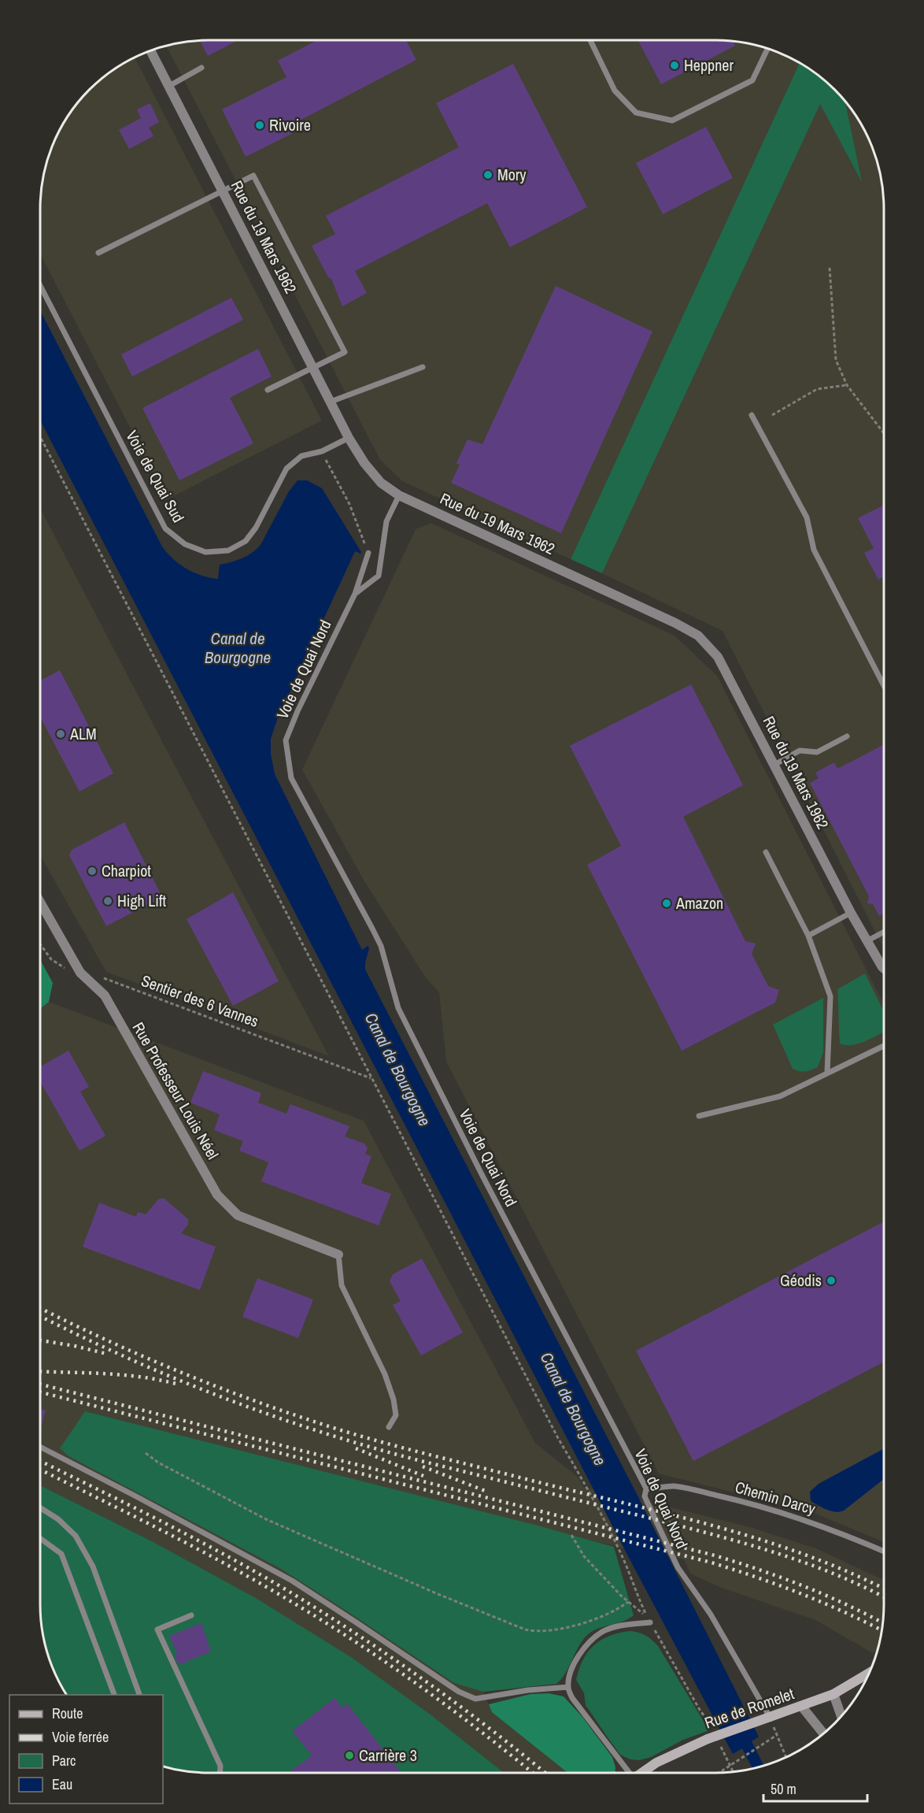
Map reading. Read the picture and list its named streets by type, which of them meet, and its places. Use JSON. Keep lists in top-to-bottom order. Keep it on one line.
{"streets":{"street":["Rue du 19 Mars 1962","Rue Professeur Louis Néel","Rue de Romelet"],"lane":["Voie de Quai Sud","Voie de Quai Nord","Chemin Darcy"],"path":["Sentier des 6 Vannes"]},"crossings":[["Rue du 19 Mars 1962","Voie de Quai Sud"],["Rue du 19 Mars 1962","Voie de Quai Nord"],["Voie de Quai Nord","Chemin Darcy"],["Voie de Quai Nord","Rue de Romelet"],["Sentier des 6 Vannes","Rue Professeur Louis Néel"]],"water":["Canal de Bourgogne"],"places":["Heppner","Rivoire","Mory","ALM","Charpiot","High Lift","Amazon","Géodis","Carrière 3"],"legend":["Route","Voie ferrée","Parc","Eau"],"scale_bar":"50 m"}
